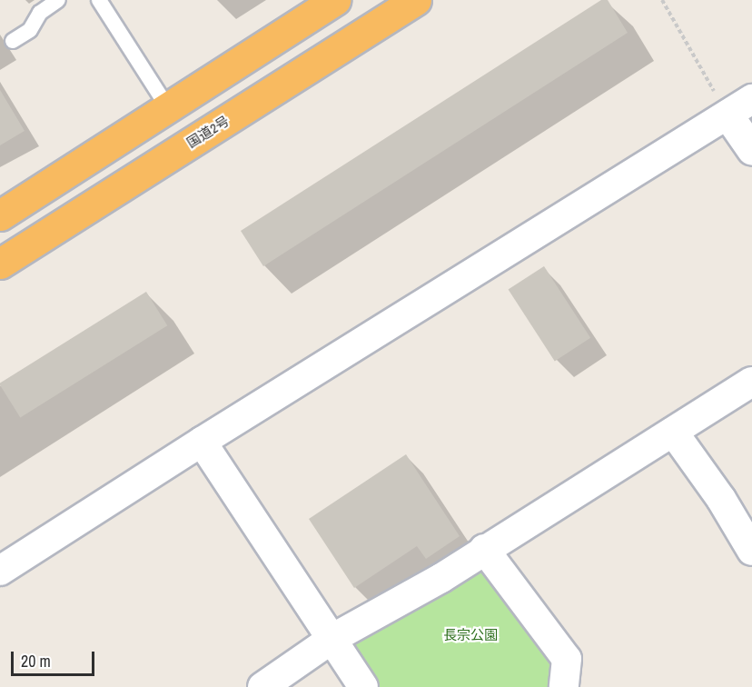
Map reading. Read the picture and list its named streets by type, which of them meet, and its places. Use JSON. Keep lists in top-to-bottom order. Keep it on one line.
{"streets":{"highway":["国道2号"]},"parks":["長宗公園"],"scale_bar":"20 m"}
